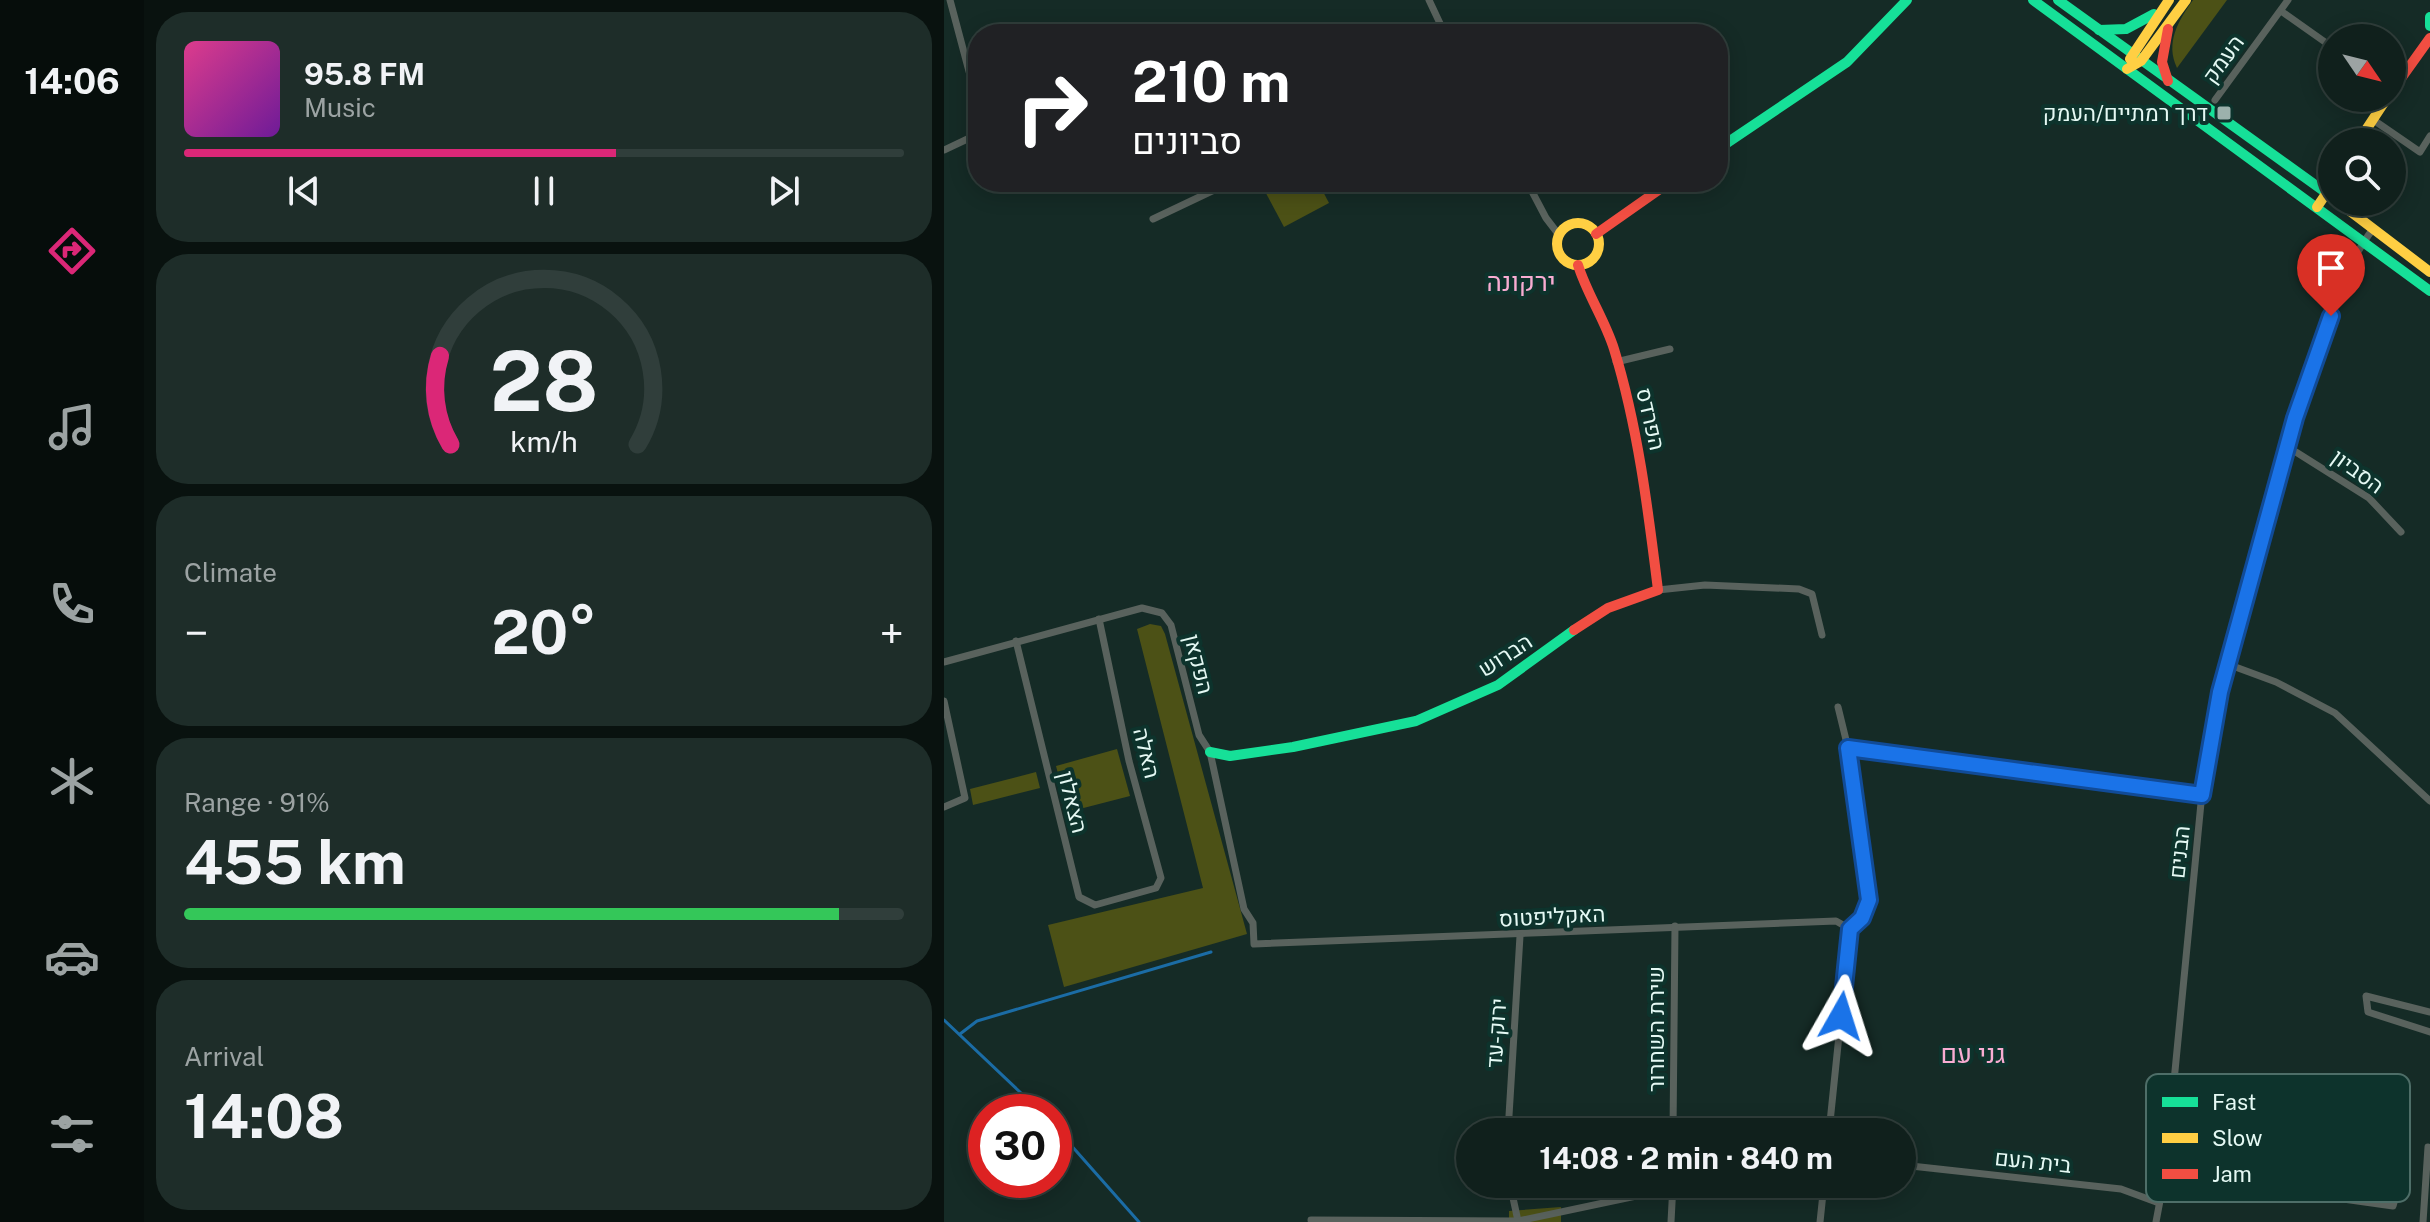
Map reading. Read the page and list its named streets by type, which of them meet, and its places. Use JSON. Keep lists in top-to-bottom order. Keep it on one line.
{"streets":{"street":["העמק","הפרדס","הסביון","הברוש","הפקאן","האלה","הצאלון","הבנים","האקליפטוס","שירת השחרור","ירוק-עד","בית העם"]},"crossings":[["הפרדס","הברוש"],["הסביון","הבנים"],["הברוש","הפקאן"],["הפקאן","האלה"],["הפקאן","הצאלון"],["הפקאן","האקליפטוס"],["האלה","הצאלון"],["האקליפטוס","שירת השחרור"],["האקליפטוס","ירוק-עד"]],"districts":["ירקונה","גני עם"],"places":{"transit":["דרך רמתיים/העמק"]},"legend":["Fast","Slow","Jam"],"north":"bottom right","page":{"tabs":"14:06","turn":["210 m","סביונים"],"song":["95.8 FM","Music"],"tile":["Climate",["Range · 91%","455 km"],["Arrival","14:08"]],"heat":["−","20°","+"],"limit":"30","trip":"14:08 · 2 min · 840 m","gauge":["28","km/h"]}}
